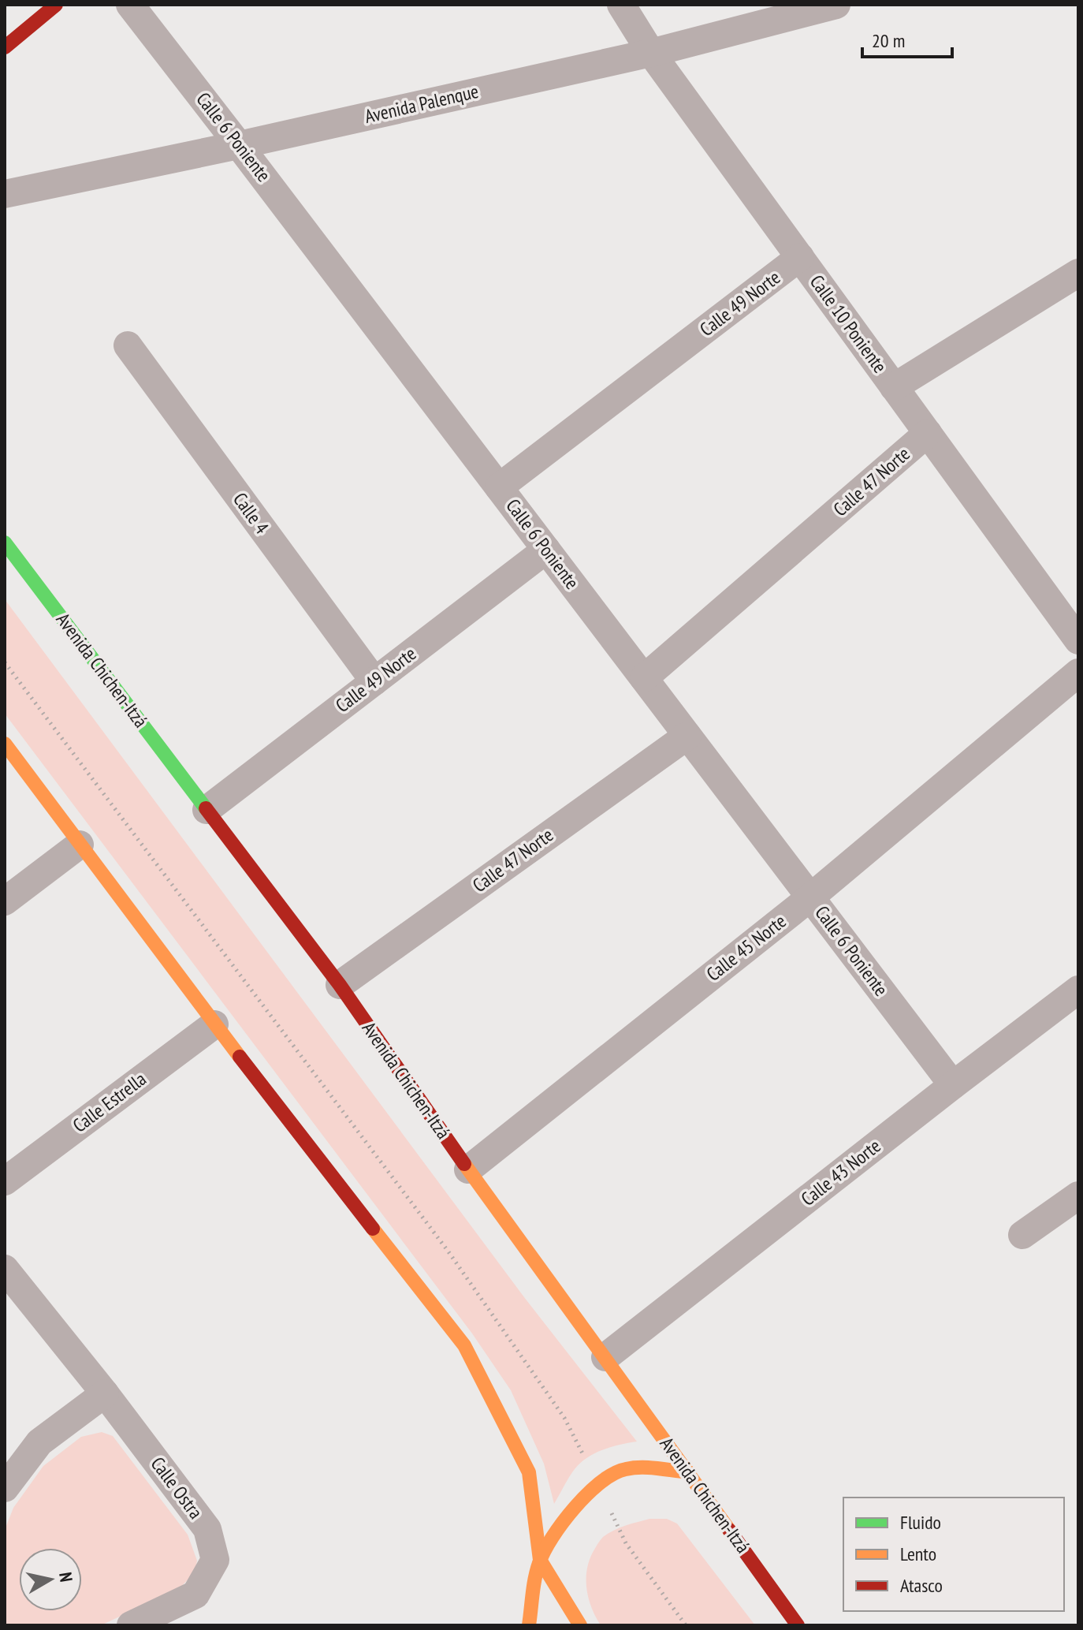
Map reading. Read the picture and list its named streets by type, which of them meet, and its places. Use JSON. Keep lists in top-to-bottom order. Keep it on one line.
{"streets":{"main road":["Avenida Chichen-Itzá"],"street":["Avenida Palenque","Calle 6 Poniente","Calle 49 Norte","Calle 10 Poniente","Calle 47 Norte","Calle 4","Calle 45 Norte","Calle Estrella","Calle 43 Norte","Calle Ostra"]},"crossings":[["Avenida Palenque","Calle 6 Poniente"],["Avenida Palenque","Calle 10 Poniente"],["Calle 6 Poniente","Calle 49 Norte"],["Calle 6 Poniente","Calle 47 Norte"],["Calle 6 Poniente","Calle 45 Norte"],["Calle 6 Poniente","Calle 43 Norte"],["Calle 49 Norte","Calle 10 Poniente"],["Calle 49 Norte","Calle 4"],["Calle 49 Norte","Avenida Chichen-Itzá"],["Calle 10 Poniente","Calle 47 Norte"],["Calle 47 Norte","Avenida Chichen-Itzá"],["Avenida Chichen-Itzá","Calle 45 Norte"],["Avenida Chichen-Itzá","Calle 43 Norte"]],"legend":["Fluido","Lento","Atasco"],"scale_bar":"20 m","north":"right"}
